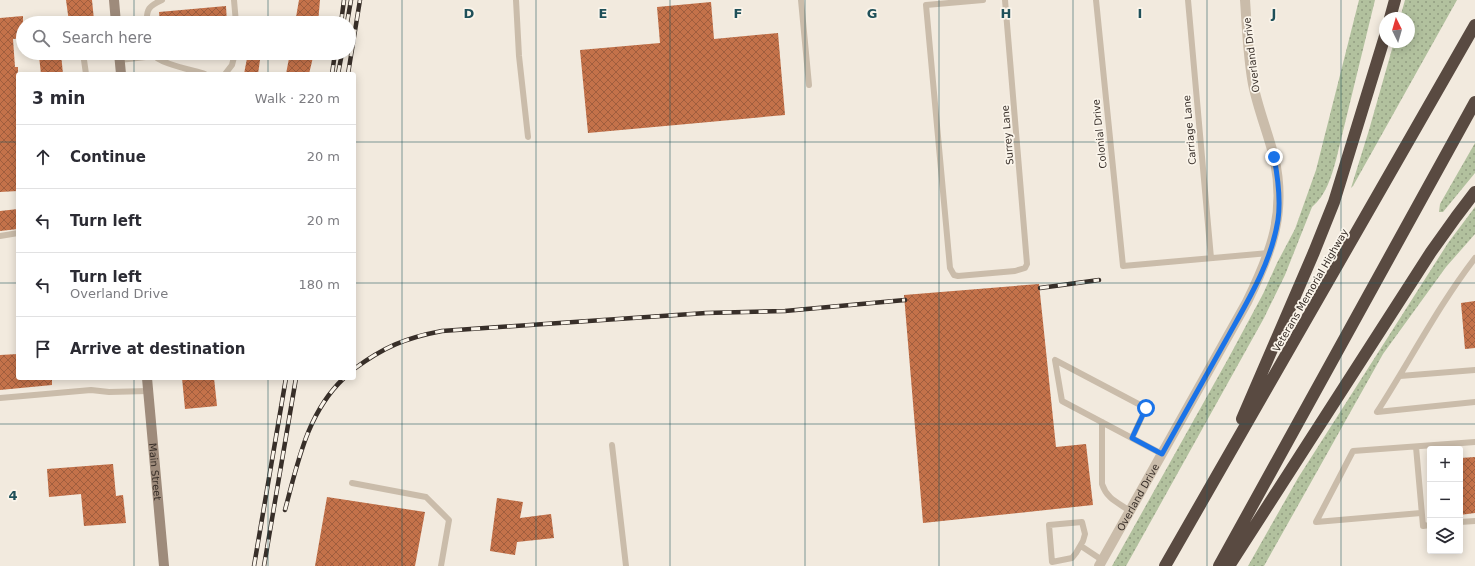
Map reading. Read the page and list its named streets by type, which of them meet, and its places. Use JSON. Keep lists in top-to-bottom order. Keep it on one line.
{"streets":{"highway":["Veterans Memorial Highway"],"street":["Overland Drive","Main Street"],"lane":["Carriage Lane","Colonial Drive","Surrey Lane"]},"crossings":[["Carriage Lane","Colonial Drive"]],"north":"top","page":{"search":"Search here","heading":["3 min","Walk · 220 m"],"list":[["Continue","20 m"],["Turn left","20 m"],["Turn left","Overland Drive","180 m"],"Arrive at destination"],"map_buttons":["+","−"]},"grid":{"columns":["D","E","F","G","H","I","J"],"rows":["4"]}}
